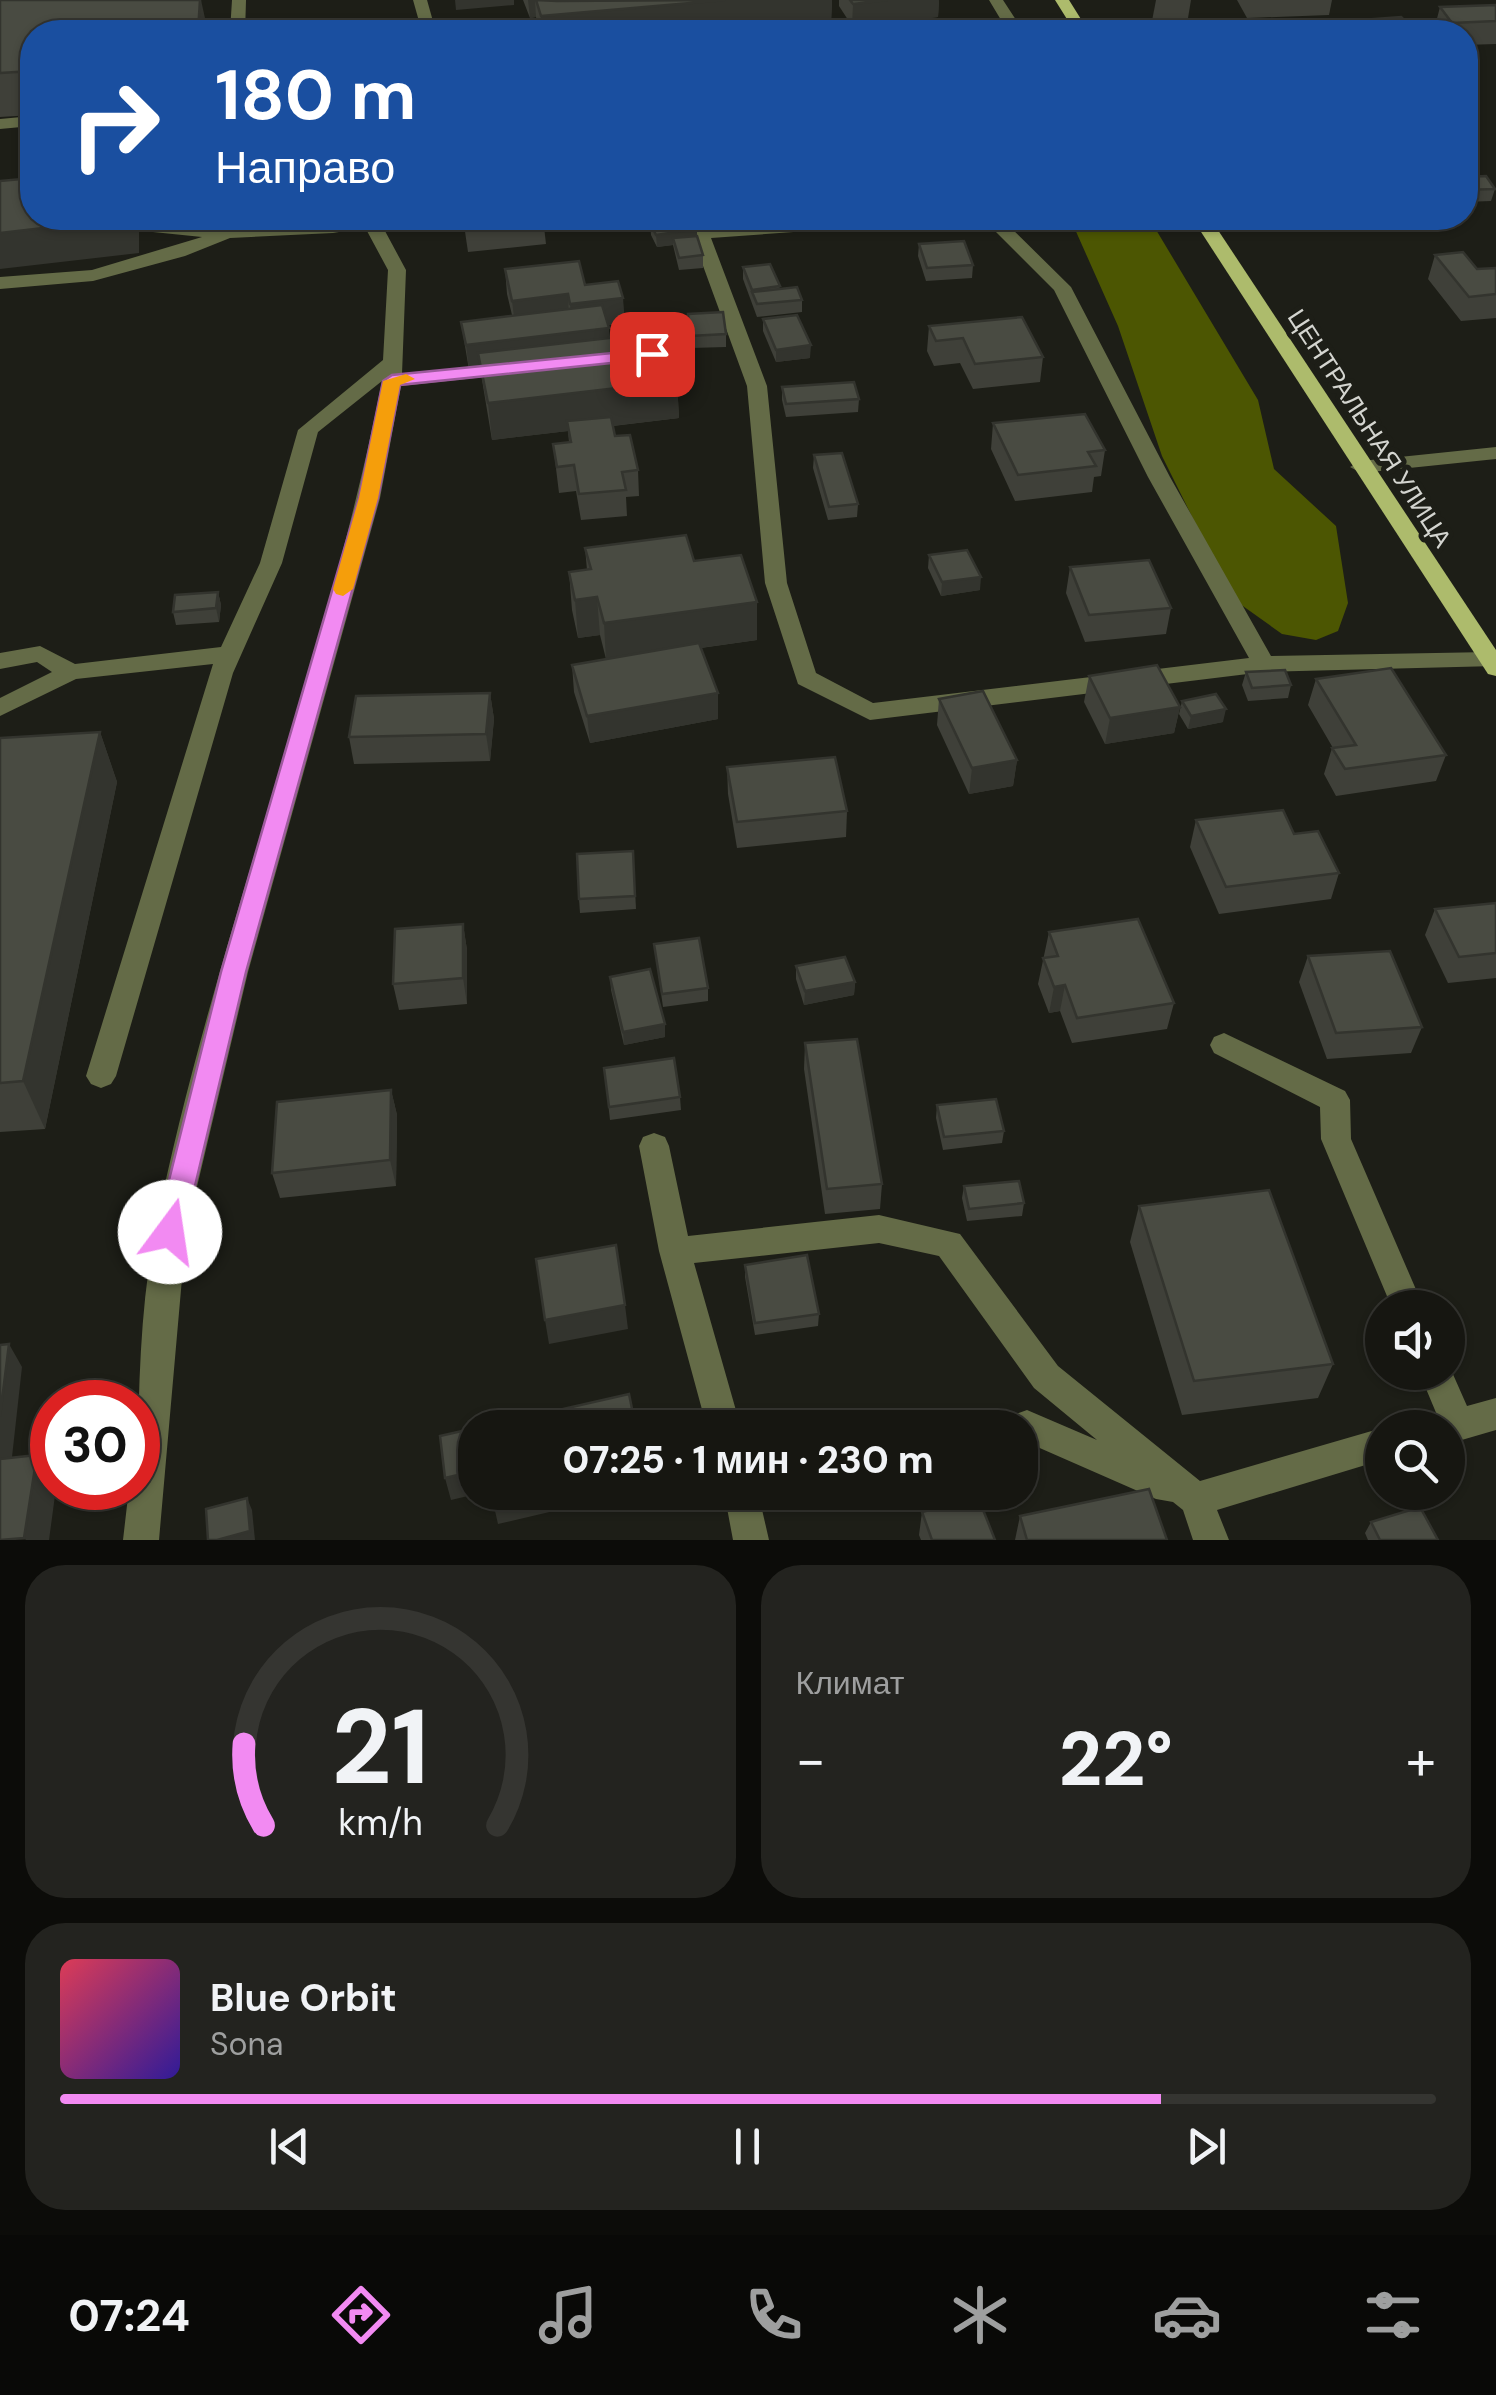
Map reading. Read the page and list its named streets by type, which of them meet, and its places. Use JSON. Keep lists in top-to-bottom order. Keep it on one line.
{"streets":{"main road":["ЦЕНТРАЛЬНАЯ УЛИЦА"]},"page":{"turn":["180 m","Направо"],"limit":"30","trip":"07:25 · 1 мин · 230 m","tile":"Климат","heat":["−","22°","+"],"song":["Blue Orbit","Sona"],"tabs":"07:24","gauge":["21","km/h"]}}
